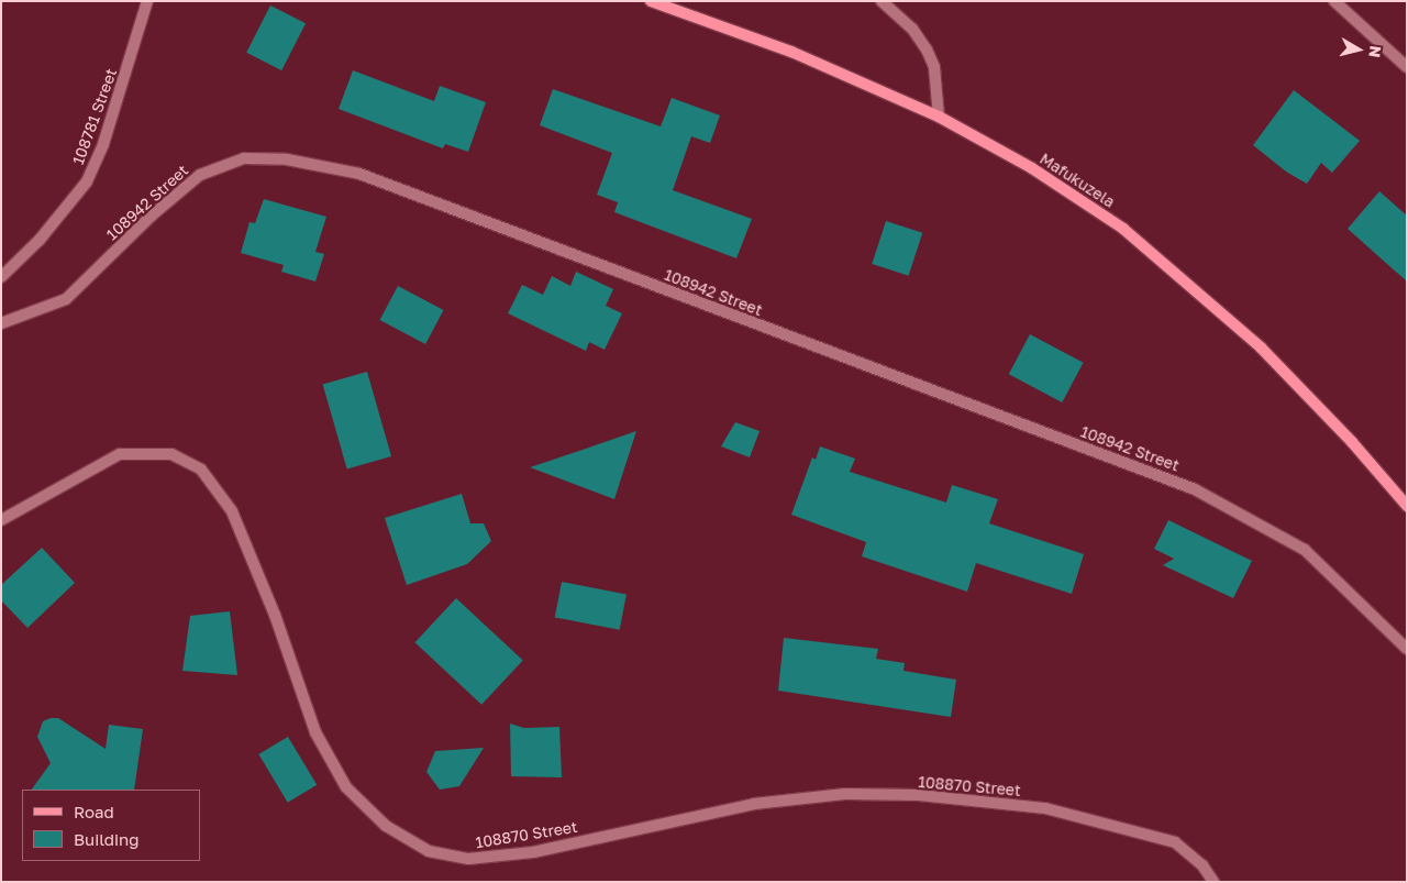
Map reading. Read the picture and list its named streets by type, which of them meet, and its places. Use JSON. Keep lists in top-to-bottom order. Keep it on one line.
{"streets":{"main road":["Mafukuzela"],"street":["108781 Street","108942 Street","108870 Street"]},"legend":["Road","Building"],"north":"right"}
